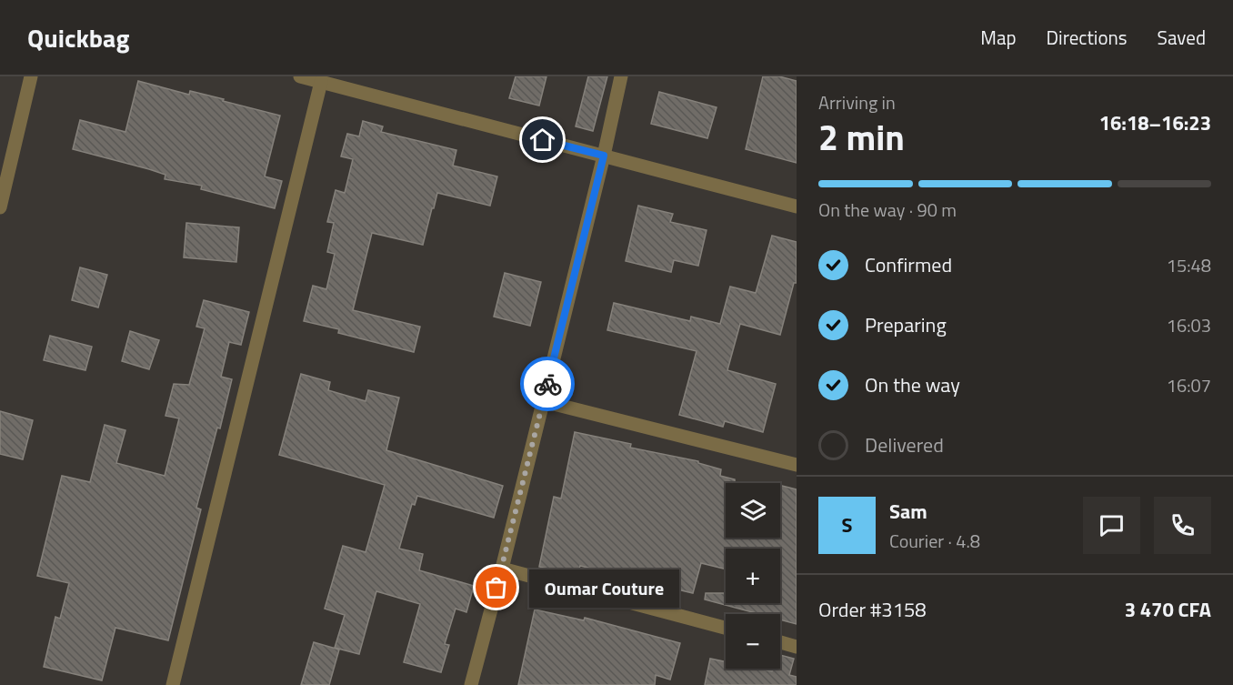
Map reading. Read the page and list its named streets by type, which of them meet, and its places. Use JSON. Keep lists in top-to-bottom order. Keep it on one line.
{"places":["Oumar Couture"],"page":{"header":"Quickbag","nav":["Map","Directions","Saved"],"heading":["2 min","Arriving in","16:18–16:23"],"panel":["Sam","Courier · 4.8","Order #3158","3 470 CFA"],"bar":"On the way · 90 m","list":[["Confirmed","15:48"],["Preparing","16:03"],["On the way","16:07"],"Delivered"],"map_buttons":["+","−"],"round":"S","bubble":"Oumar Couture"}}
